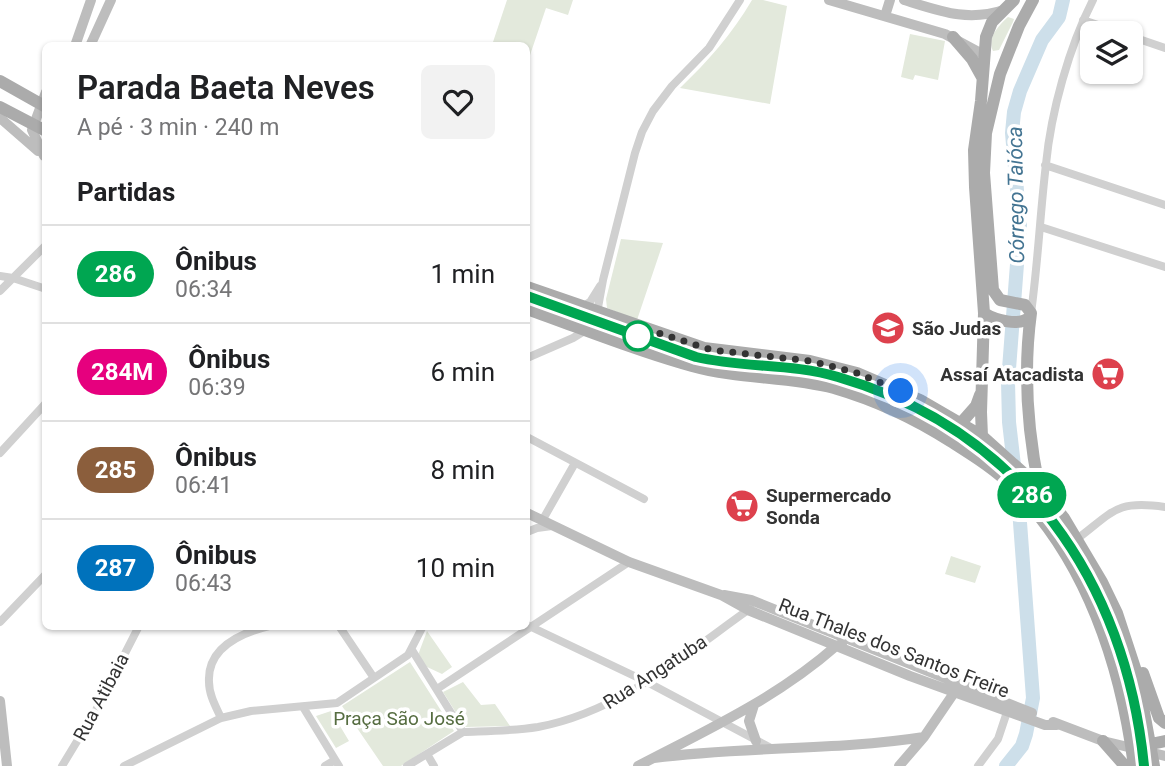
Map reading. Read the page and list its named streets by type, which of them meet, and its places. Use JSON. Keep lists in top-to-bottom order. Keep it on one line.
{"streets":{"street":["Rua Thales dos Santos Freire","Rua Angatuba","Rua Atibaia"]},"crossings":[["Rua Thales dos Santos Freire","Rua Angatuba"]],"water":["Córrego Taióca"],"parks":["Praça São José"],"places":{"school or university":["São Judas"],"supermarket":["Assaí Atacadista","Supermercado Sonda"]},"lines":["bus line 286"],"page":{"on_map":"286","heading":[["Parada Baeta Neves","A pé · 3 min · 240 m"],"Partidas"],"list":[{"mark":"286","name":"Ônibus","note":"06:34","value":"1 min"},{"mark":"284M","name":"Ônibus","note":"06:39","value":"6 min"},{"mark":"285","name":"Ônibus","note":"06:41","value":"8 min"},{"mark":"287","name":"Ônibus","note":"06:43","value":"10 min"}]}}
